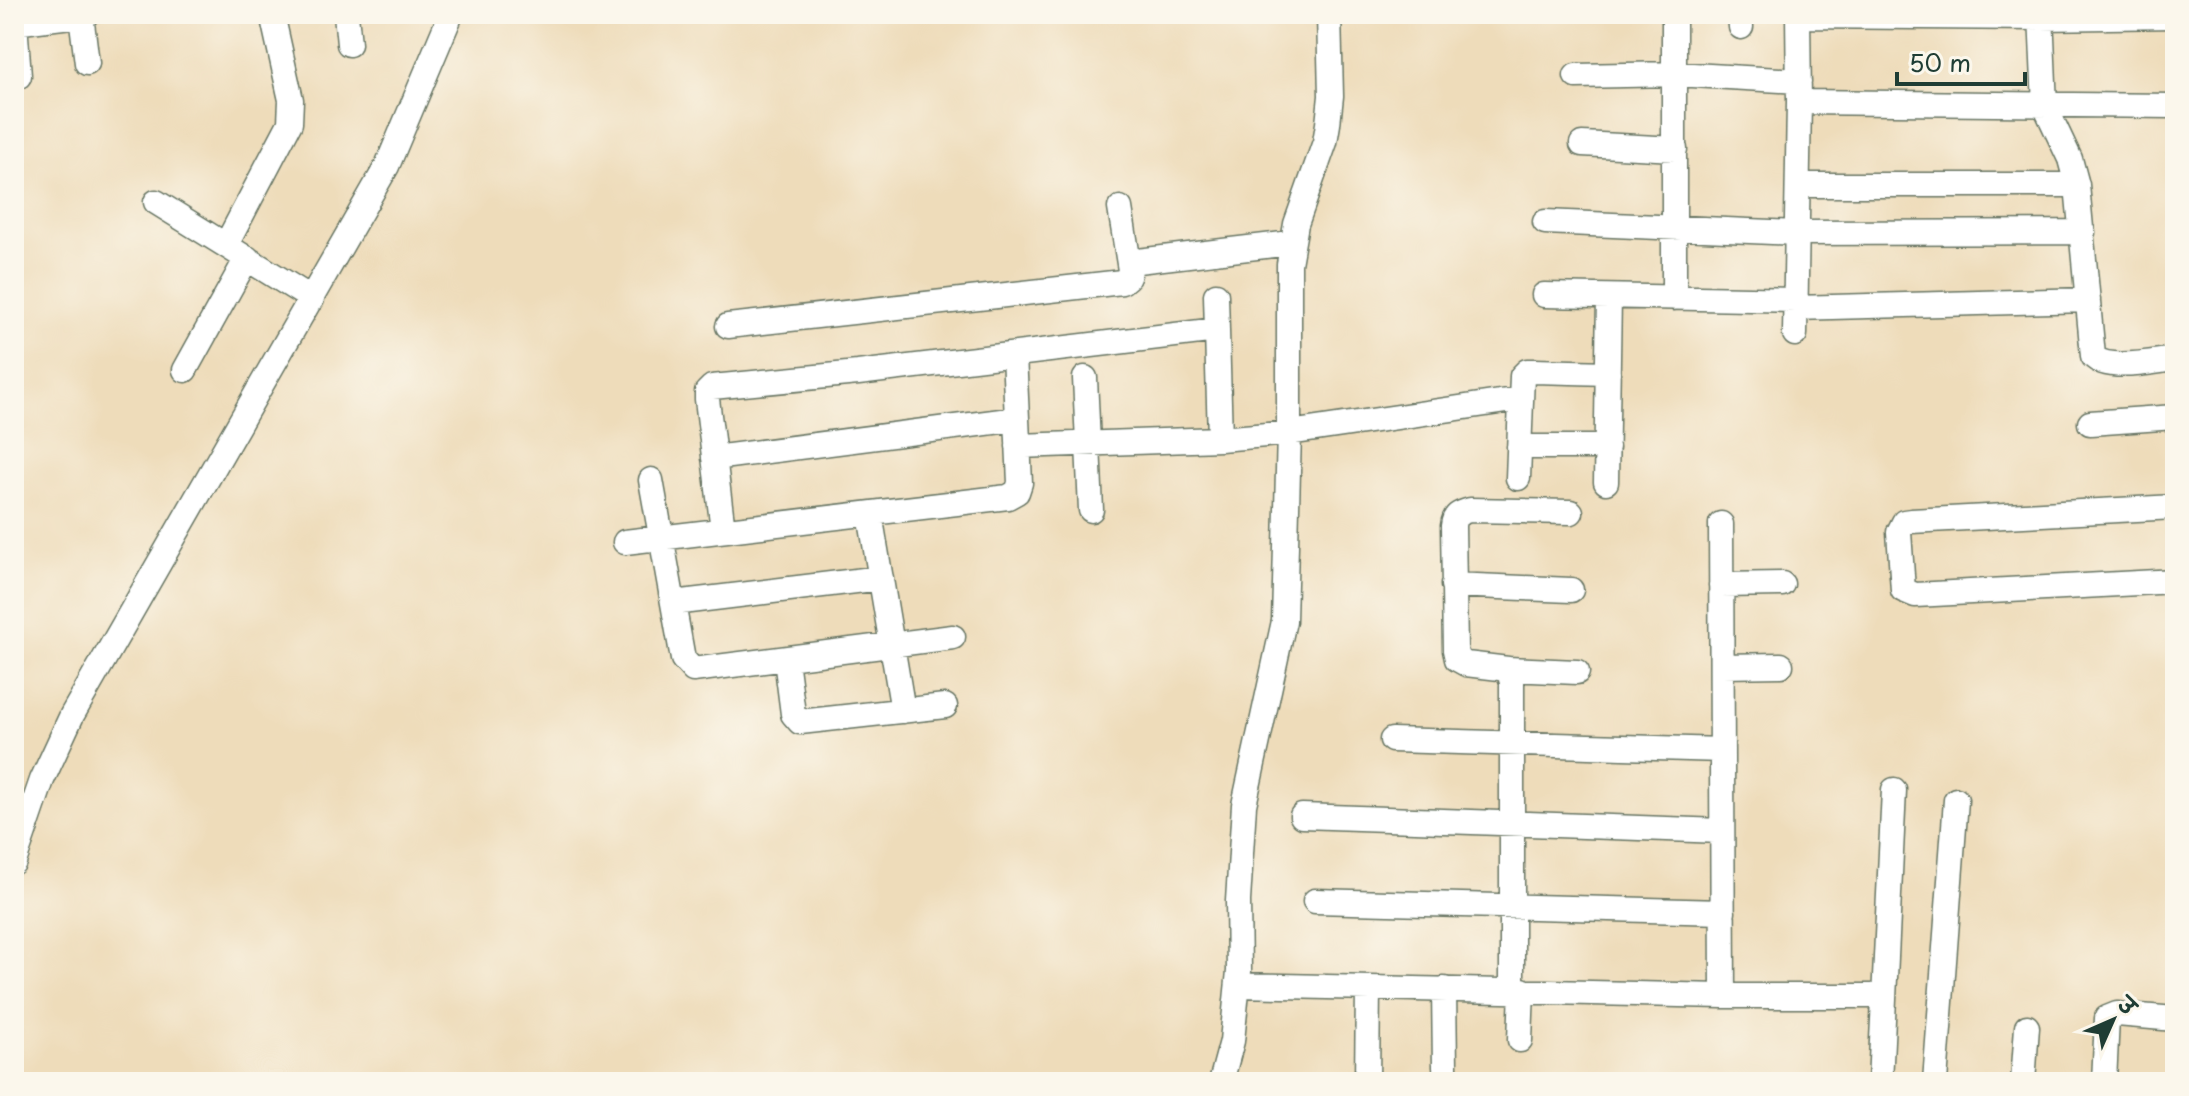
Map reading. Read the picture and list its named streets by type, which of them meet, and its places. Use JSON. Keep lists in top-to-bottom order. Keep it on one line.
{"scale_bar":"50 m","north":"top right"}
